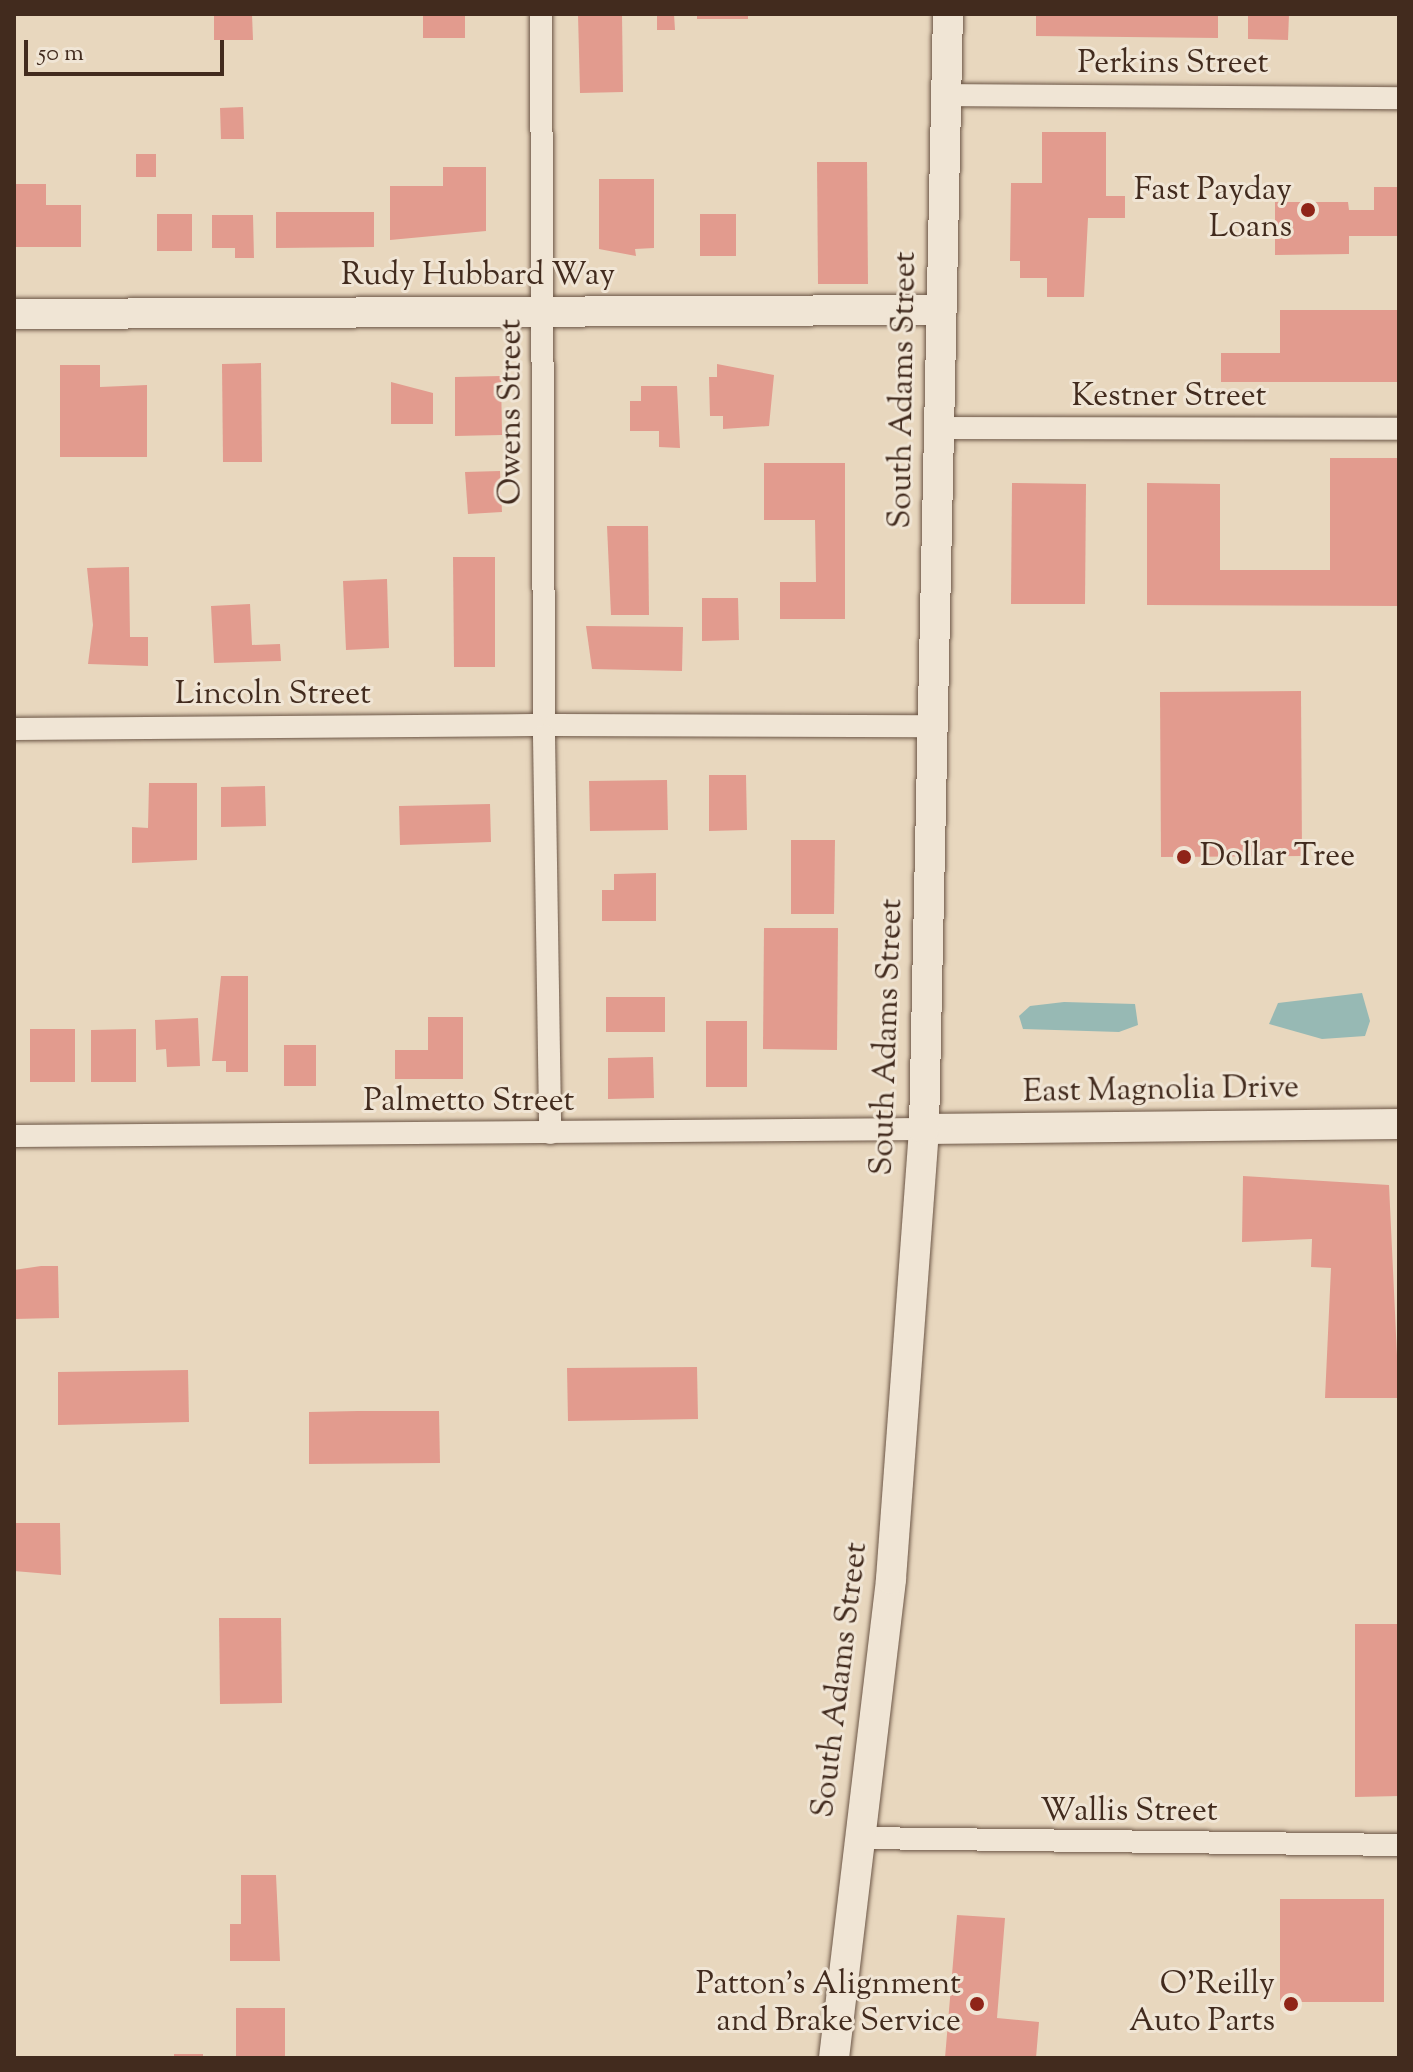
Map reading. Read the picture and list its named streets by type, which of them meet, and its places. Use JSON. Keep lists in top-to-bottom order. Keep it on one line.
{"streets":{"main road":["Rudy Hubbard Way","South Adams Street","East Magnolia Drive"],"street":["Perkins Street","Kestner Street","Owens Street","Lincoln Street","Palmetto Street","Wallis Street"]},"crossings":[["Perkins Street","South Adams Street"],["Rudy Hubbard Way","South Adams Street"],["Rudy Hubbard Way","Owens Street"],["South Adams Street","Kestner Street"],["South Adams Street","Lincoln Street"],["South Adams Street","East Magnolia Drive"],["South Adams Street","Palmetto Street"],["South Adams Street","Wallis Street"],["Owens Street","Lincoln Street"],["Owens Street","Palmetto Street"],["East Magnolia Drive","Palmetto Street"]],"places":["Fast Payday Loans","Dollar Tree","Patton's Alignment and Brake Service","O'Reilly Auto Parts"],"scale_bar":"50 m"}
